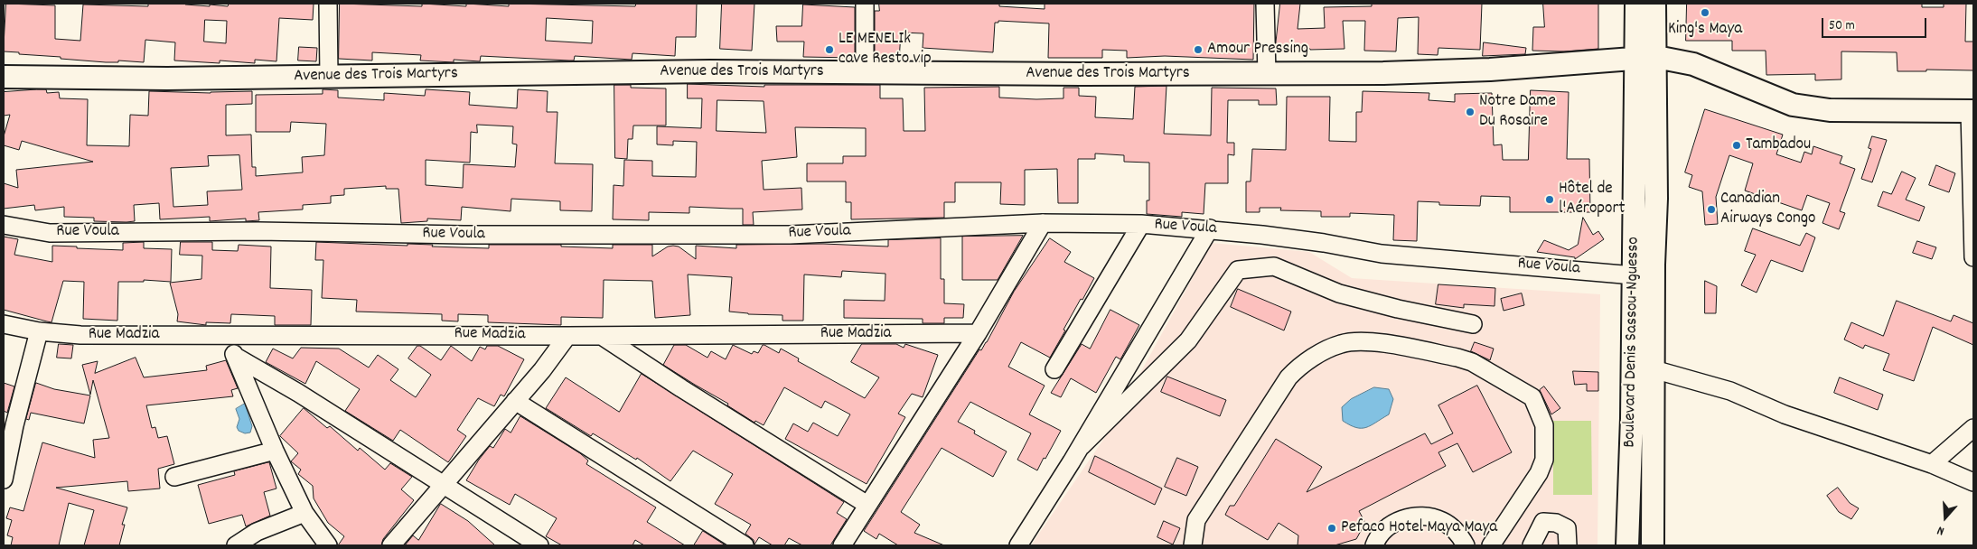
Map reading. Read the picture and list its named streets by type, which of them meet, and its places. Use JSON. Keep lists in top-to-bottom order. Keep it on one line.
{"streets":{"main road":["Avenue des Trois Martyrs","Boulevard Denis Sassou-Nguesso"],"street":["Rue Voula","Rue Madzia"]},"crossings":[["Avenue des Trois Martyrs","Boulevard Denis Sassou-Nguesso"],["Rue Voula","Boulevard Denis Sassou-Nguesso"]],"places":["King's Maya","LE MENELIk cave Resto vip","Amour Pressing","Notre Dame Du Rosaire","Tambadou","Hôtel de l'Aéroport","Canadian Airways Congo","Pefaco Hotel Maya Maya"],"scale_bar":"50 m","north":"bottom"}
